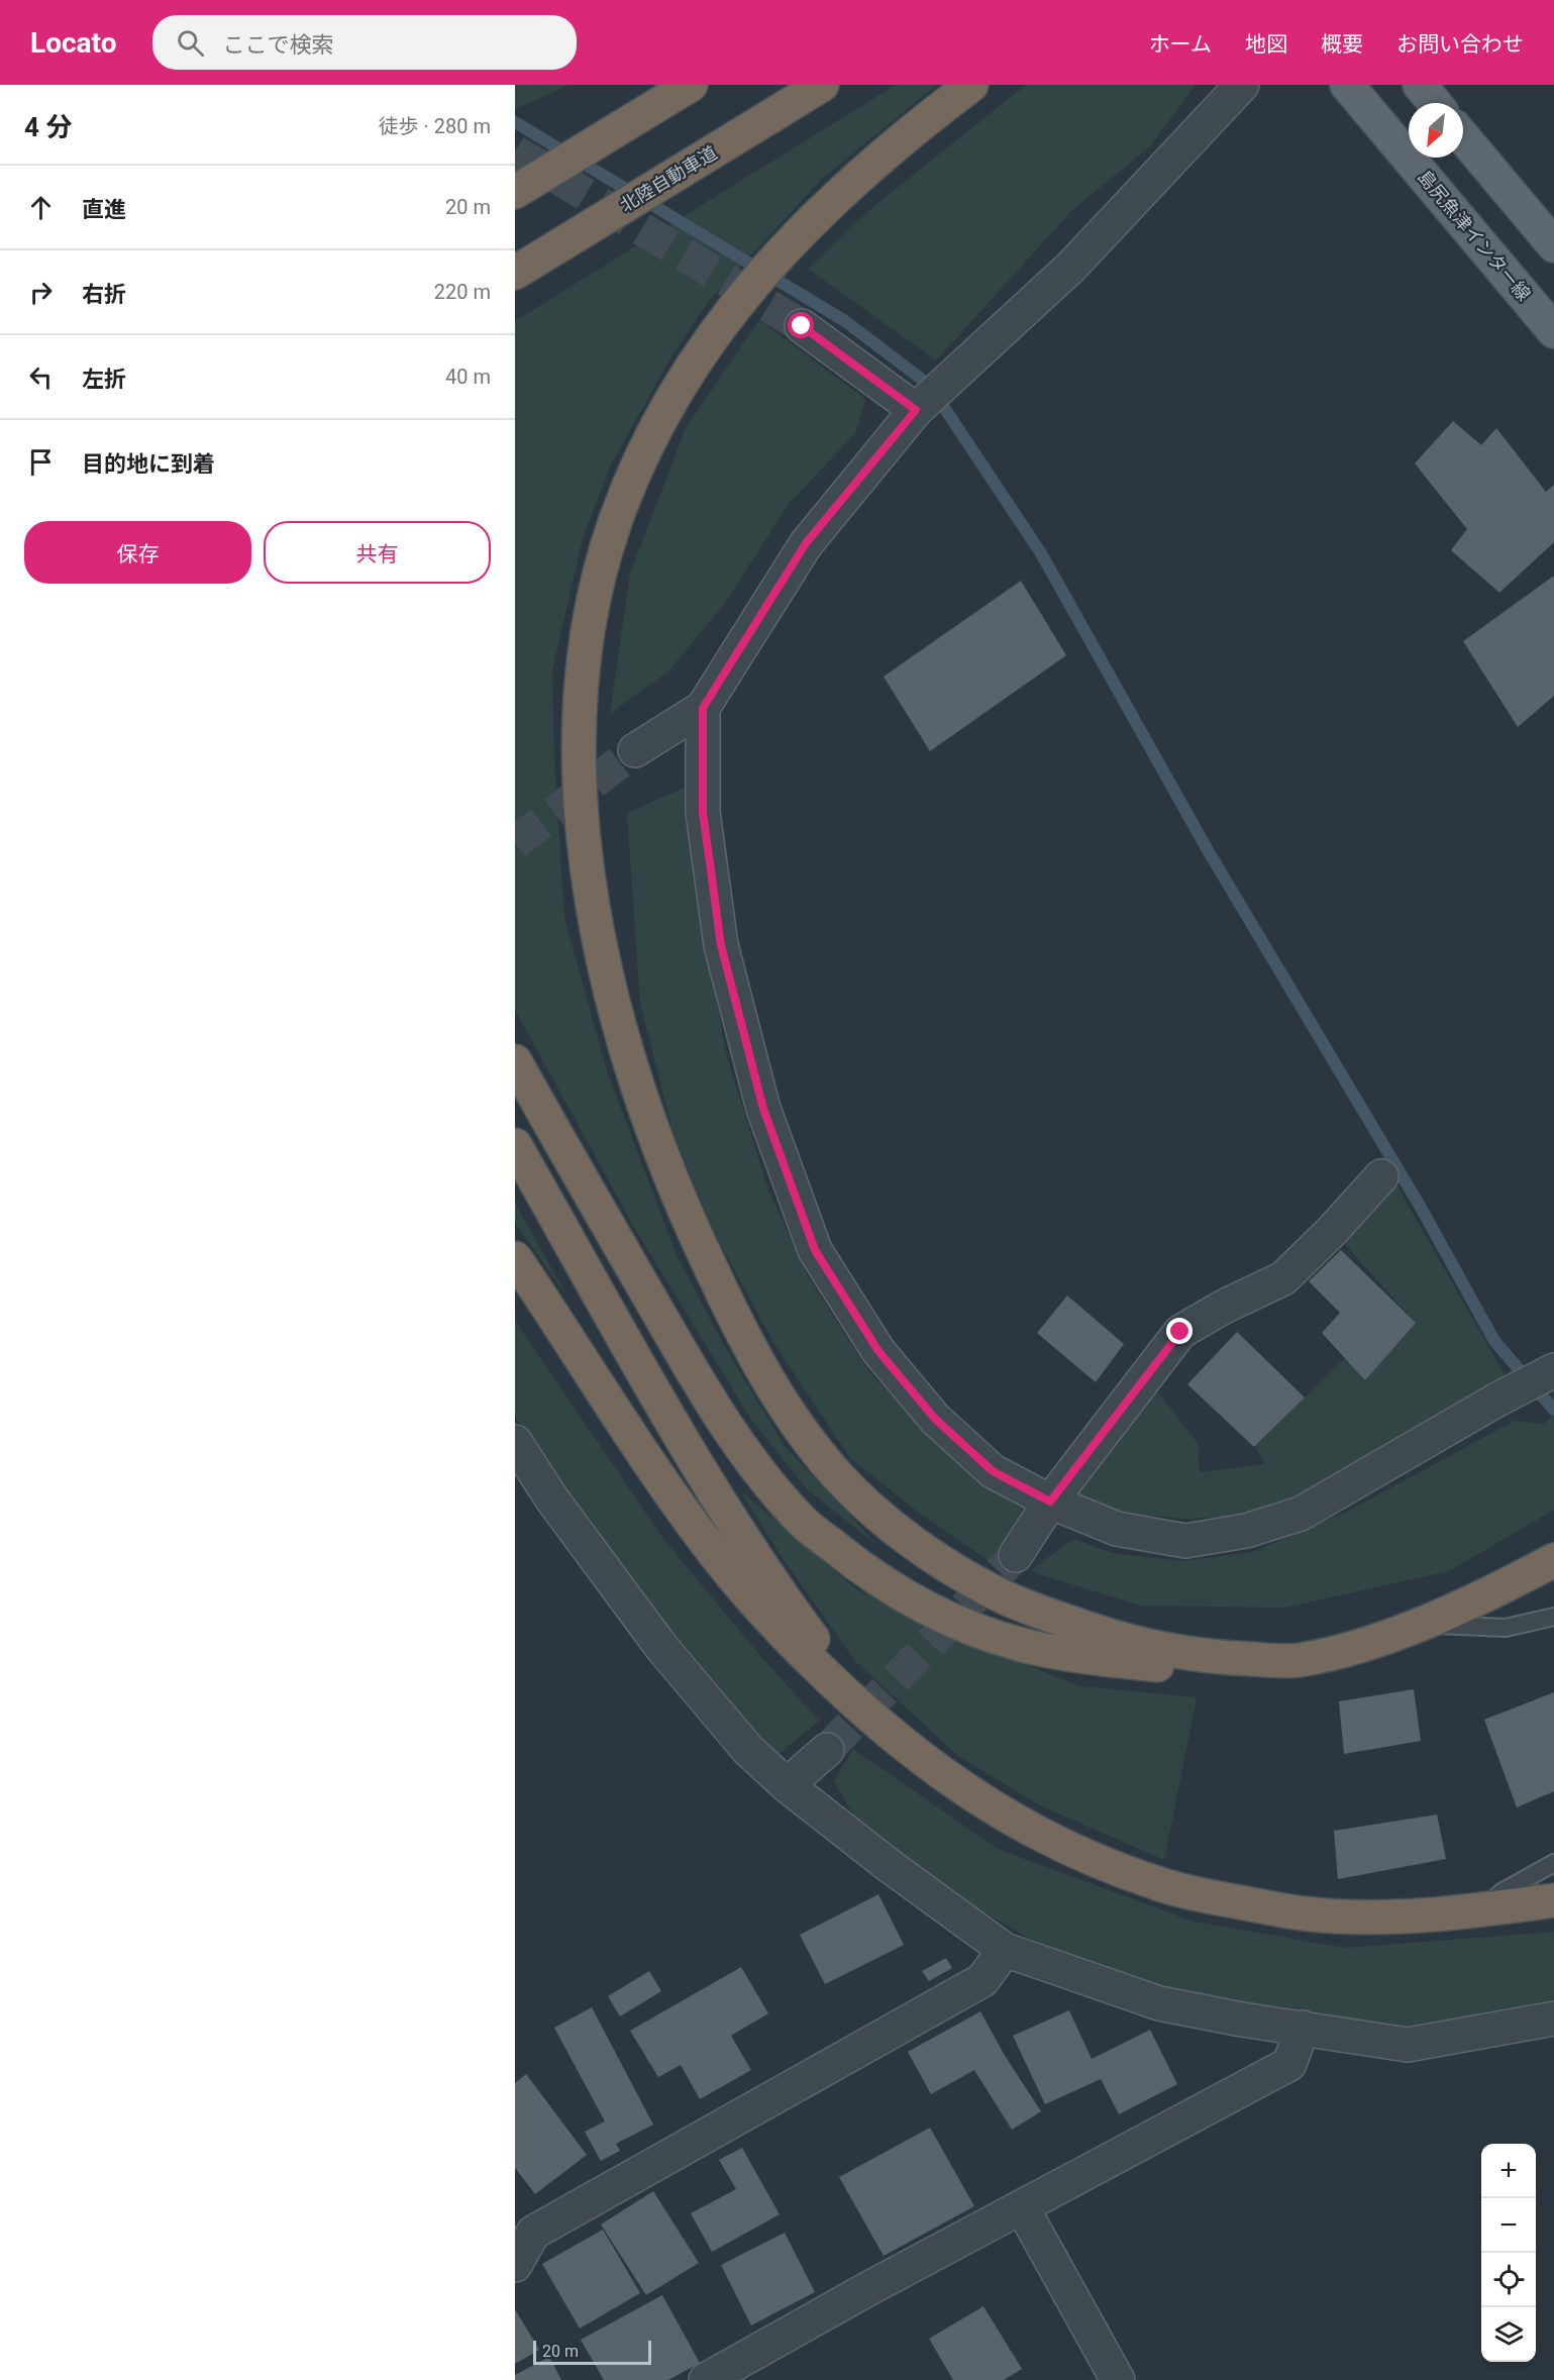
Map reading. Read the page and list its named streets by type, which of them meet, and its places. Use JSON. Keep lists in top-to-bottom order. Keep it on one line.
{"streets":{"highway":["北陸自動車道"],"main road":["島尻魚津インター線"]},"scale_bar":"20 m","north":"bottom left","page":{"header":"Locato","search":"ここで検索","nav":["ホーム","地図","概要","お問い合わせ"],"heading":["4 分","徒歩 · 280 m"],"list":[["直進","20 m"],["右折","220 m"],["左折","40 m"],"目的地に到着"],"buttons":["保存","共有"],"map_buttons":["+","−"],"scale":"20 m"}}
